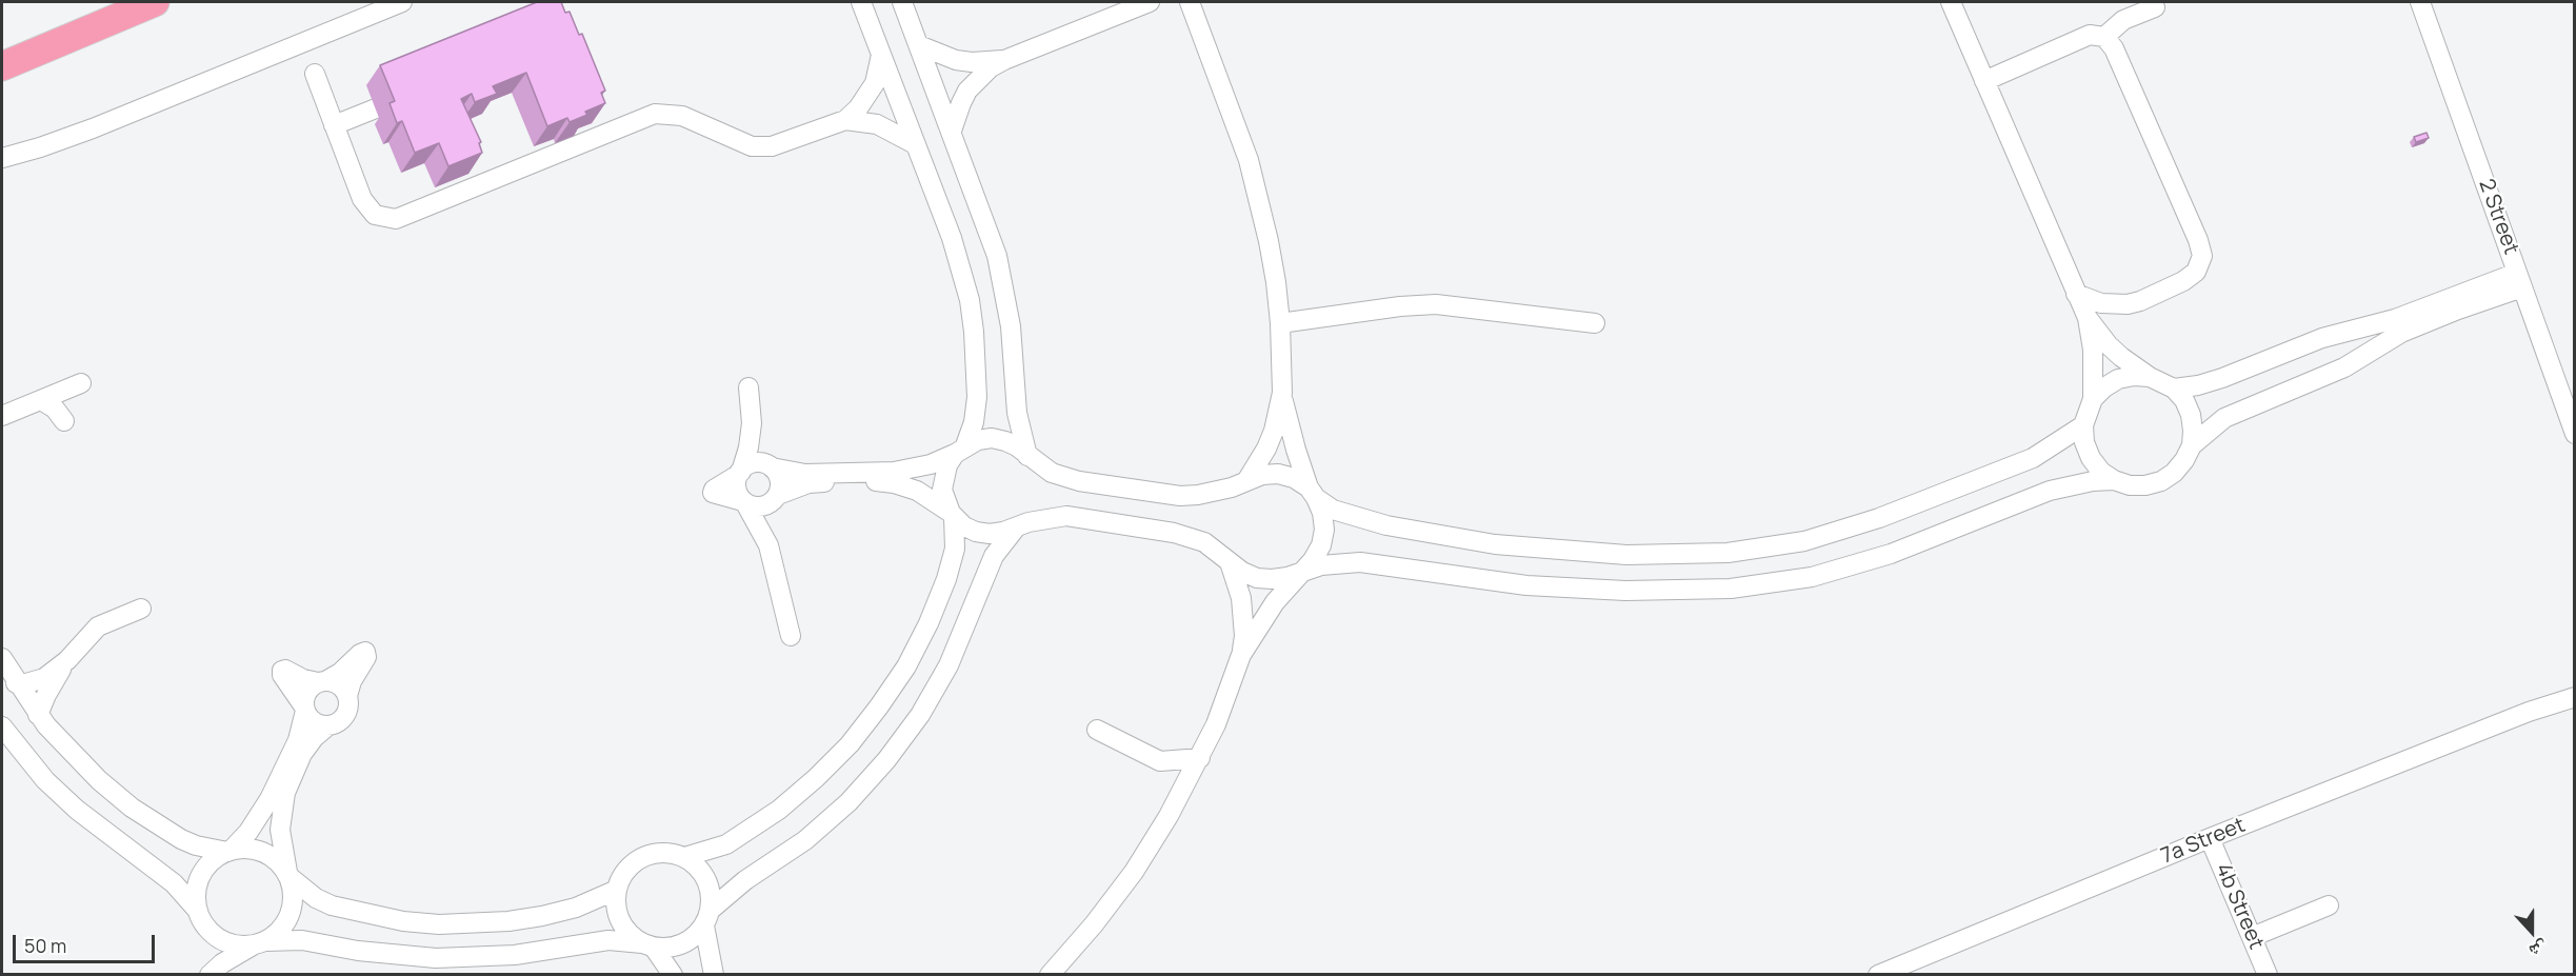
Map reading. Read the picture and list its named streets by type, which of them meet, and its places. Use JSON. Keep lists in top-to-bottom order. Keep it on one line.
{"streets":{"street":["2 Street","7a Street","4b Street"]},"crossings":[["7a Street","4b Street"]],"scale_bar":"50 m","north":"bottom"}
